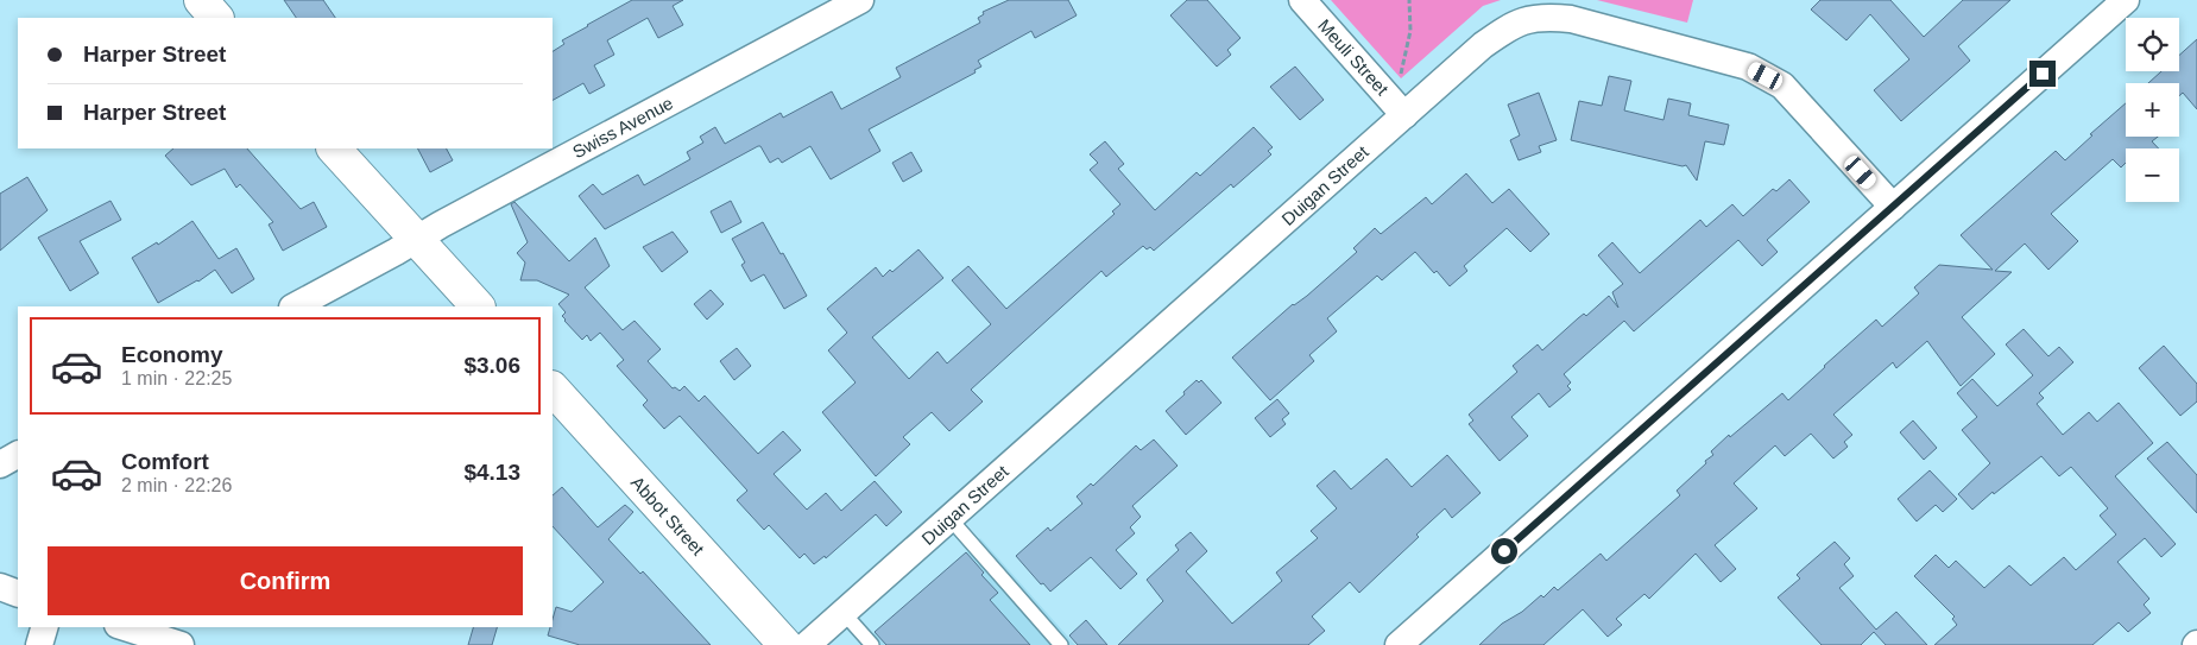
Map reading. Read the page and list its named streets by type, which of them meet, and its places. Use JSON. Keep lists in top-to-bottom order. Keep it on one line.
{"streets":{"street":["Meuli Street","Swiss Avenue","Duigan Street","Abbot Street"]},"crossings":[["Meuli Street","Duigan Street"]],"page":{"map_buttons":["+","−"],"banner":["Harper Street","Harper Street"],"list":[{"name":"Economy","note":"1 min · 22:25","value":"$3.06"},{"name":"Comfort","note":"2 min · 22:26","value":"$4.13"}],"buttons":"Confirm"}}
